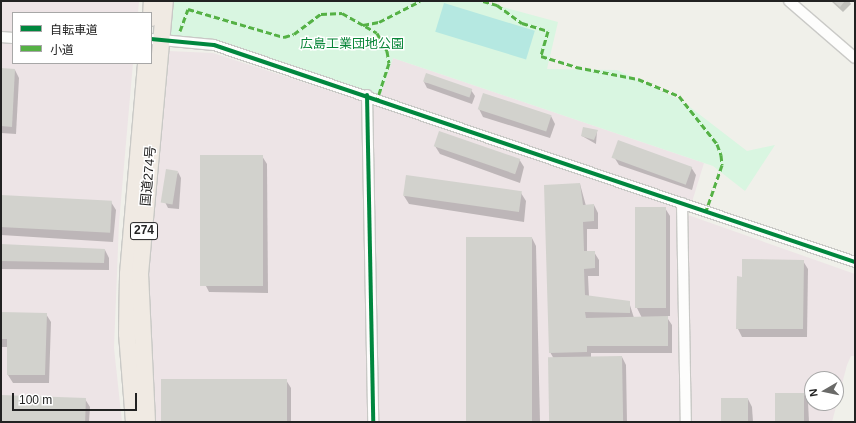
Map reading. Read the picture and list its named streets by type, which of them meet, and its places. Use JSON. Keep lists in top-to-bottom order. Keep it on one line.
{"streets":{"highway":["国道274号","274"]},"parks":["広島工業団地公園"],"legend":["自転車道","小道"],"scale_bar":"100 m","north":"left"}
